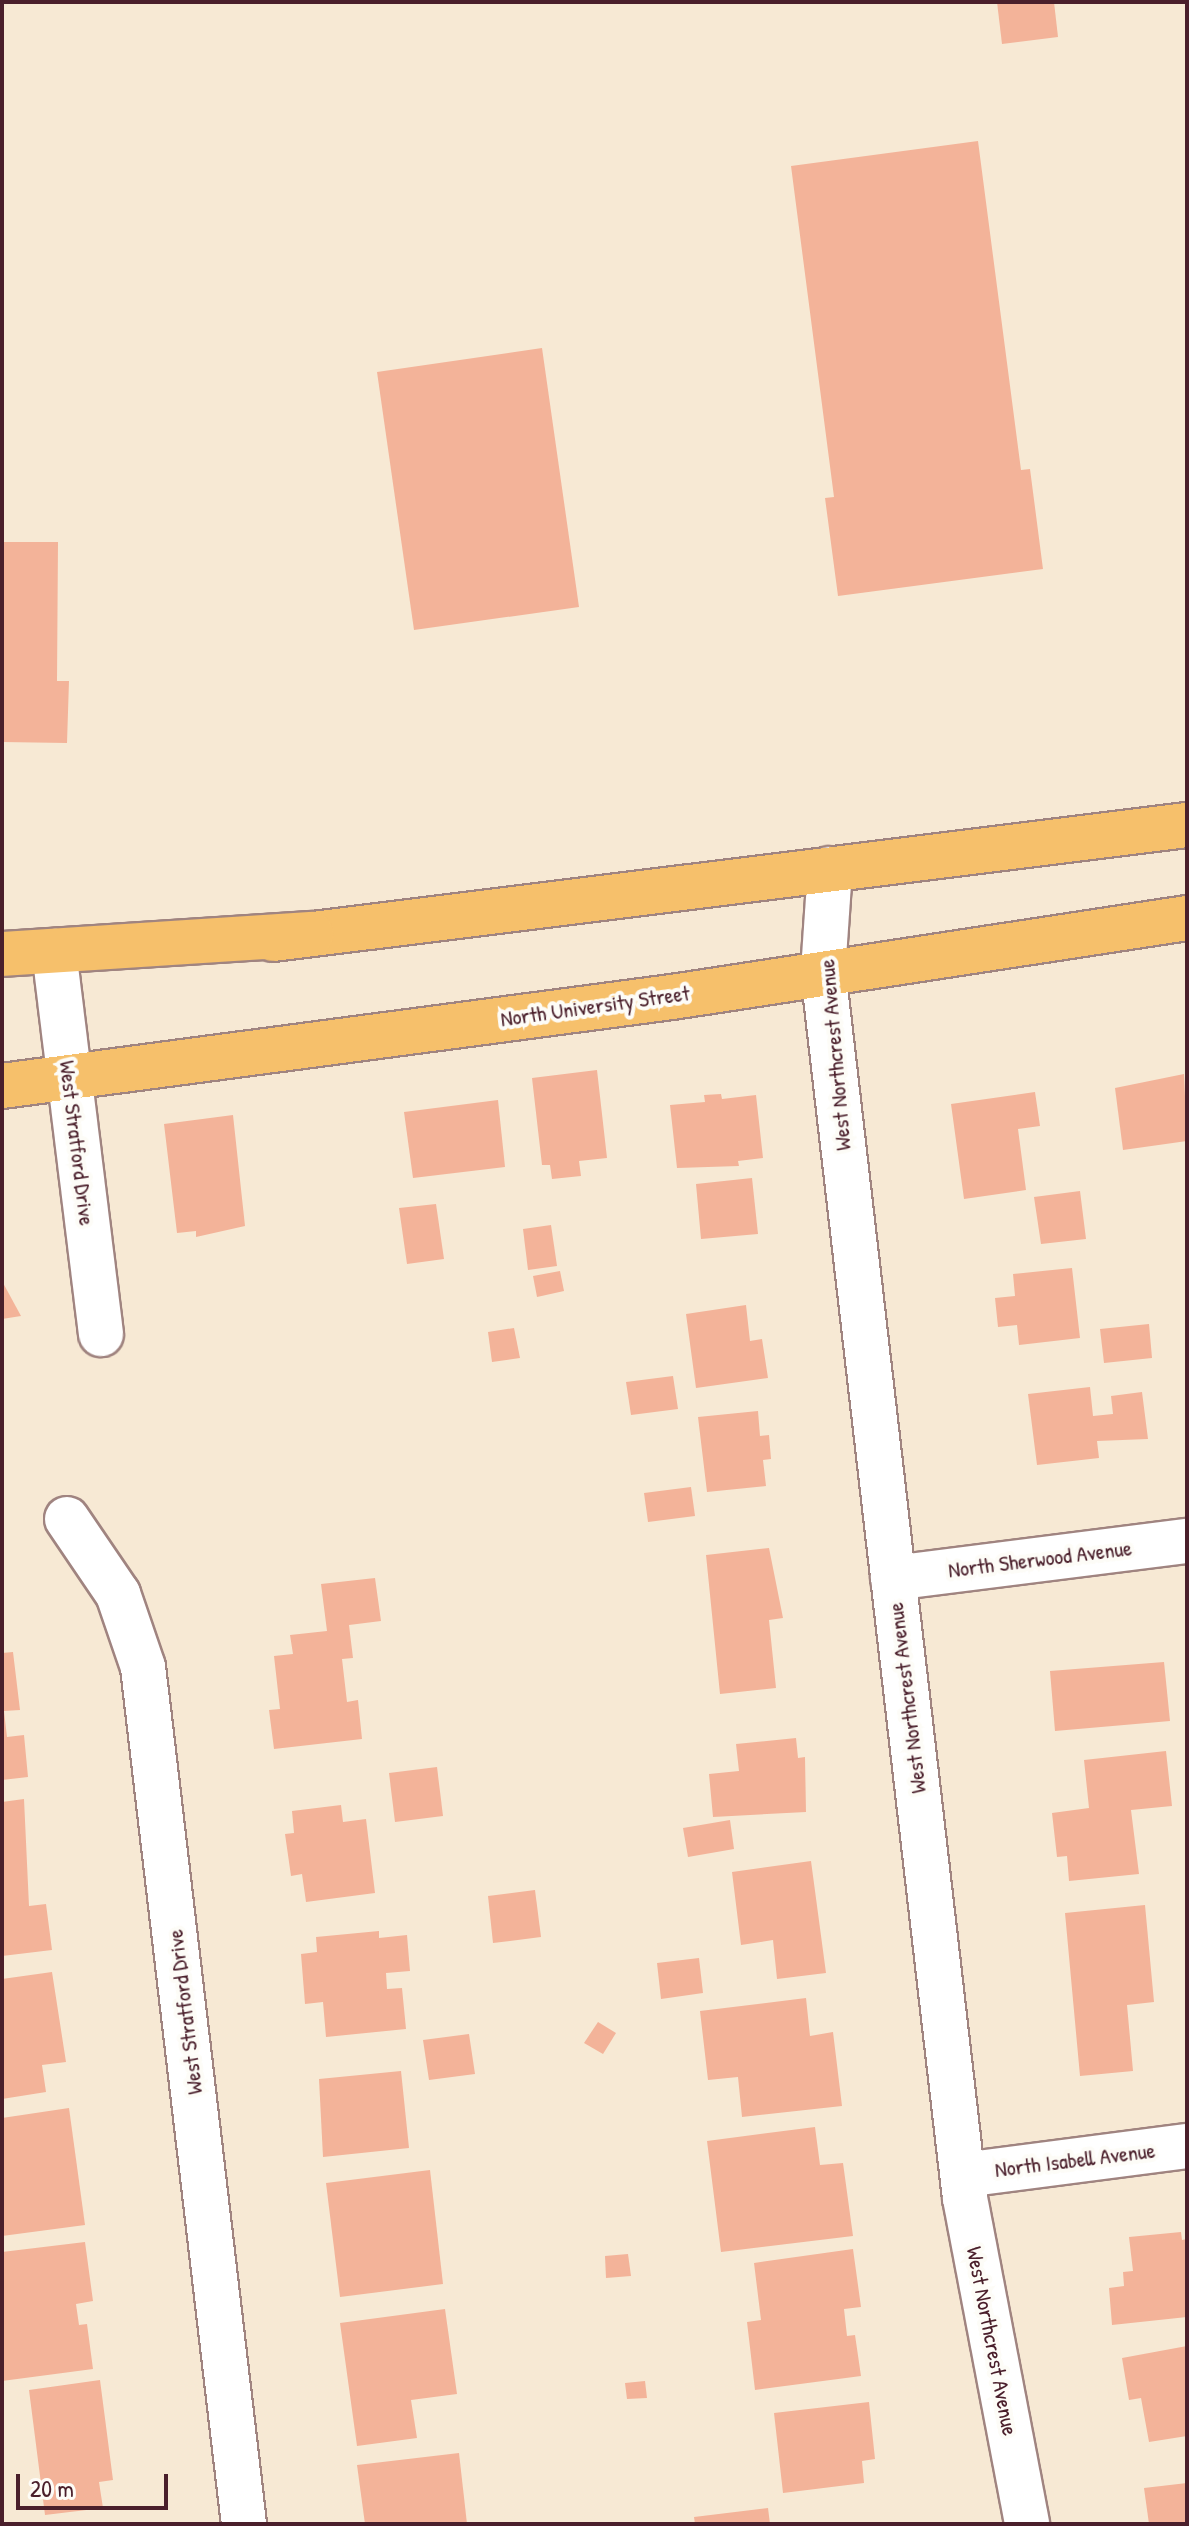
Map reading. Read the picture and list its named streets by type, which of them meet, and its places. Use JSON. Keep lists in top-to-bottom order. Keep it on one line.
{"streets":{"main road":["North University Street"],"street":["West Northcrest Avenue","West Stratford Drive","North Sherwood Avenue","North Isabell Avenue"]},"crossings":[["North University Street","West Northcrest Avenue"],["North University Street","West Stratford Drive"],["West Northcrest Avenue","North Sherwood Avenue"],["West Northcrest Avenue","North Isabell Avenue"]],"scale_bar":"20 m"}
